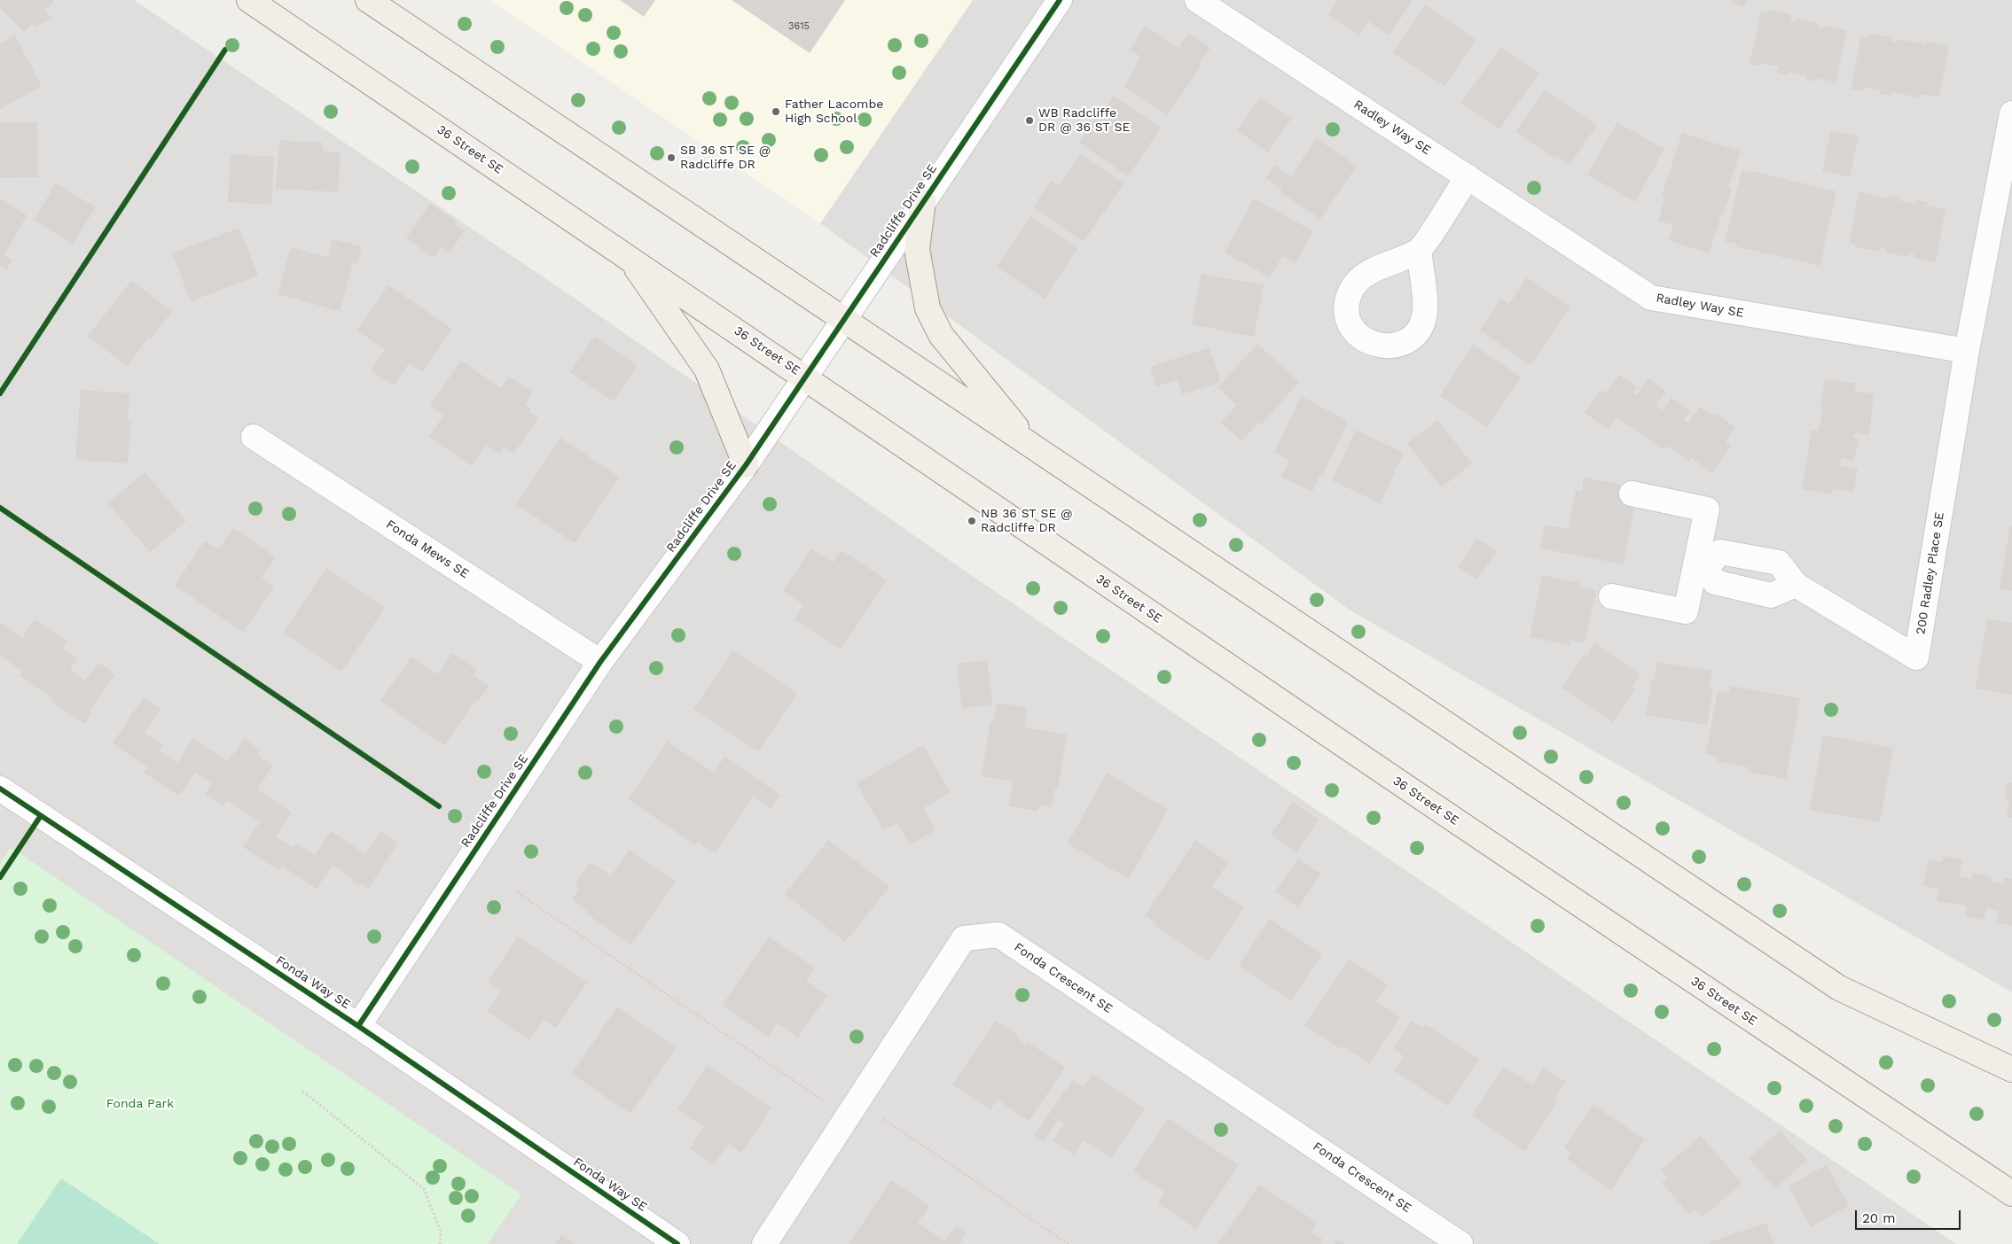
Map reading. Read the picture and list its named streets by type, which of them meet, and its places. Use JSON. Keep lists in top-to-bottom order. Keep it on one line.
{"streets":{"main road":["36 Street SE"],"street":["Radley Way SE","Radcliffe Drive SE","Fonda Mews SE","200 Radley Place SE","Fonda Crescent SE","Fonda Way SE"]},"crossings":[["Radley Way SE","200 Radley Place SE"],["36 Street SE","Radcliffe Drive SE"],["Radcliffe Drive SE","Fonda Mews SE"],["Radcliffe Drive SE","Fonda Way SE"]],"parks":["Fonda Park"],"places":["Father Lacombe High School","WB Radcliffe DR @ 36 ST SE","SB 36 ST SE @ Radcliffe DR","NB 36 ST SE @ Radcliffe DR"],"house_numbers":["3615"],"scale_bar":"20 m"}
